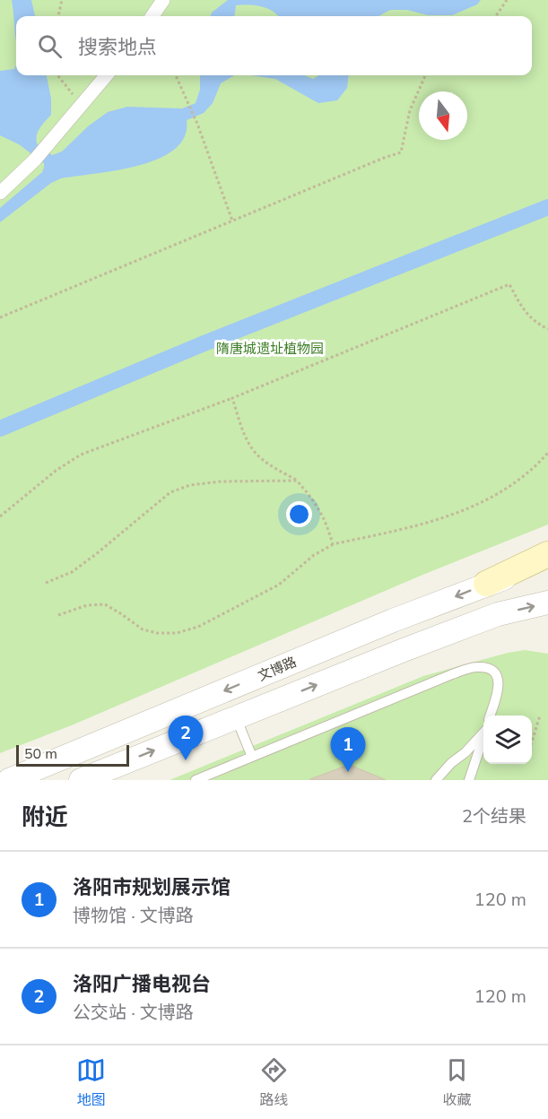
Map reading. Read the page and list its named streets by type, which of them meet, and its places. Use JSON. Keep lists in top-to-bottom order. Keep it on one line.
{"streets":{"street":["文博路"]},"parks":["隋唐城遗址植物园"],"scale_bar":"50 m","north":"bottom","page":{"search":"搜索地点","pins":["2","1"],"scale":"50 m","heading":["附近","2个结果"],"list":[{"mark":"1","name":"洛阳市规划展示馆","note":"博物馆 · 文博路","value":"120 m"},{"mark":"2","name":"洛阳广播电视台","note":"公交站 · 文博路","value":"120 m"}],"nav":["地图","路线","收藏"]}}
